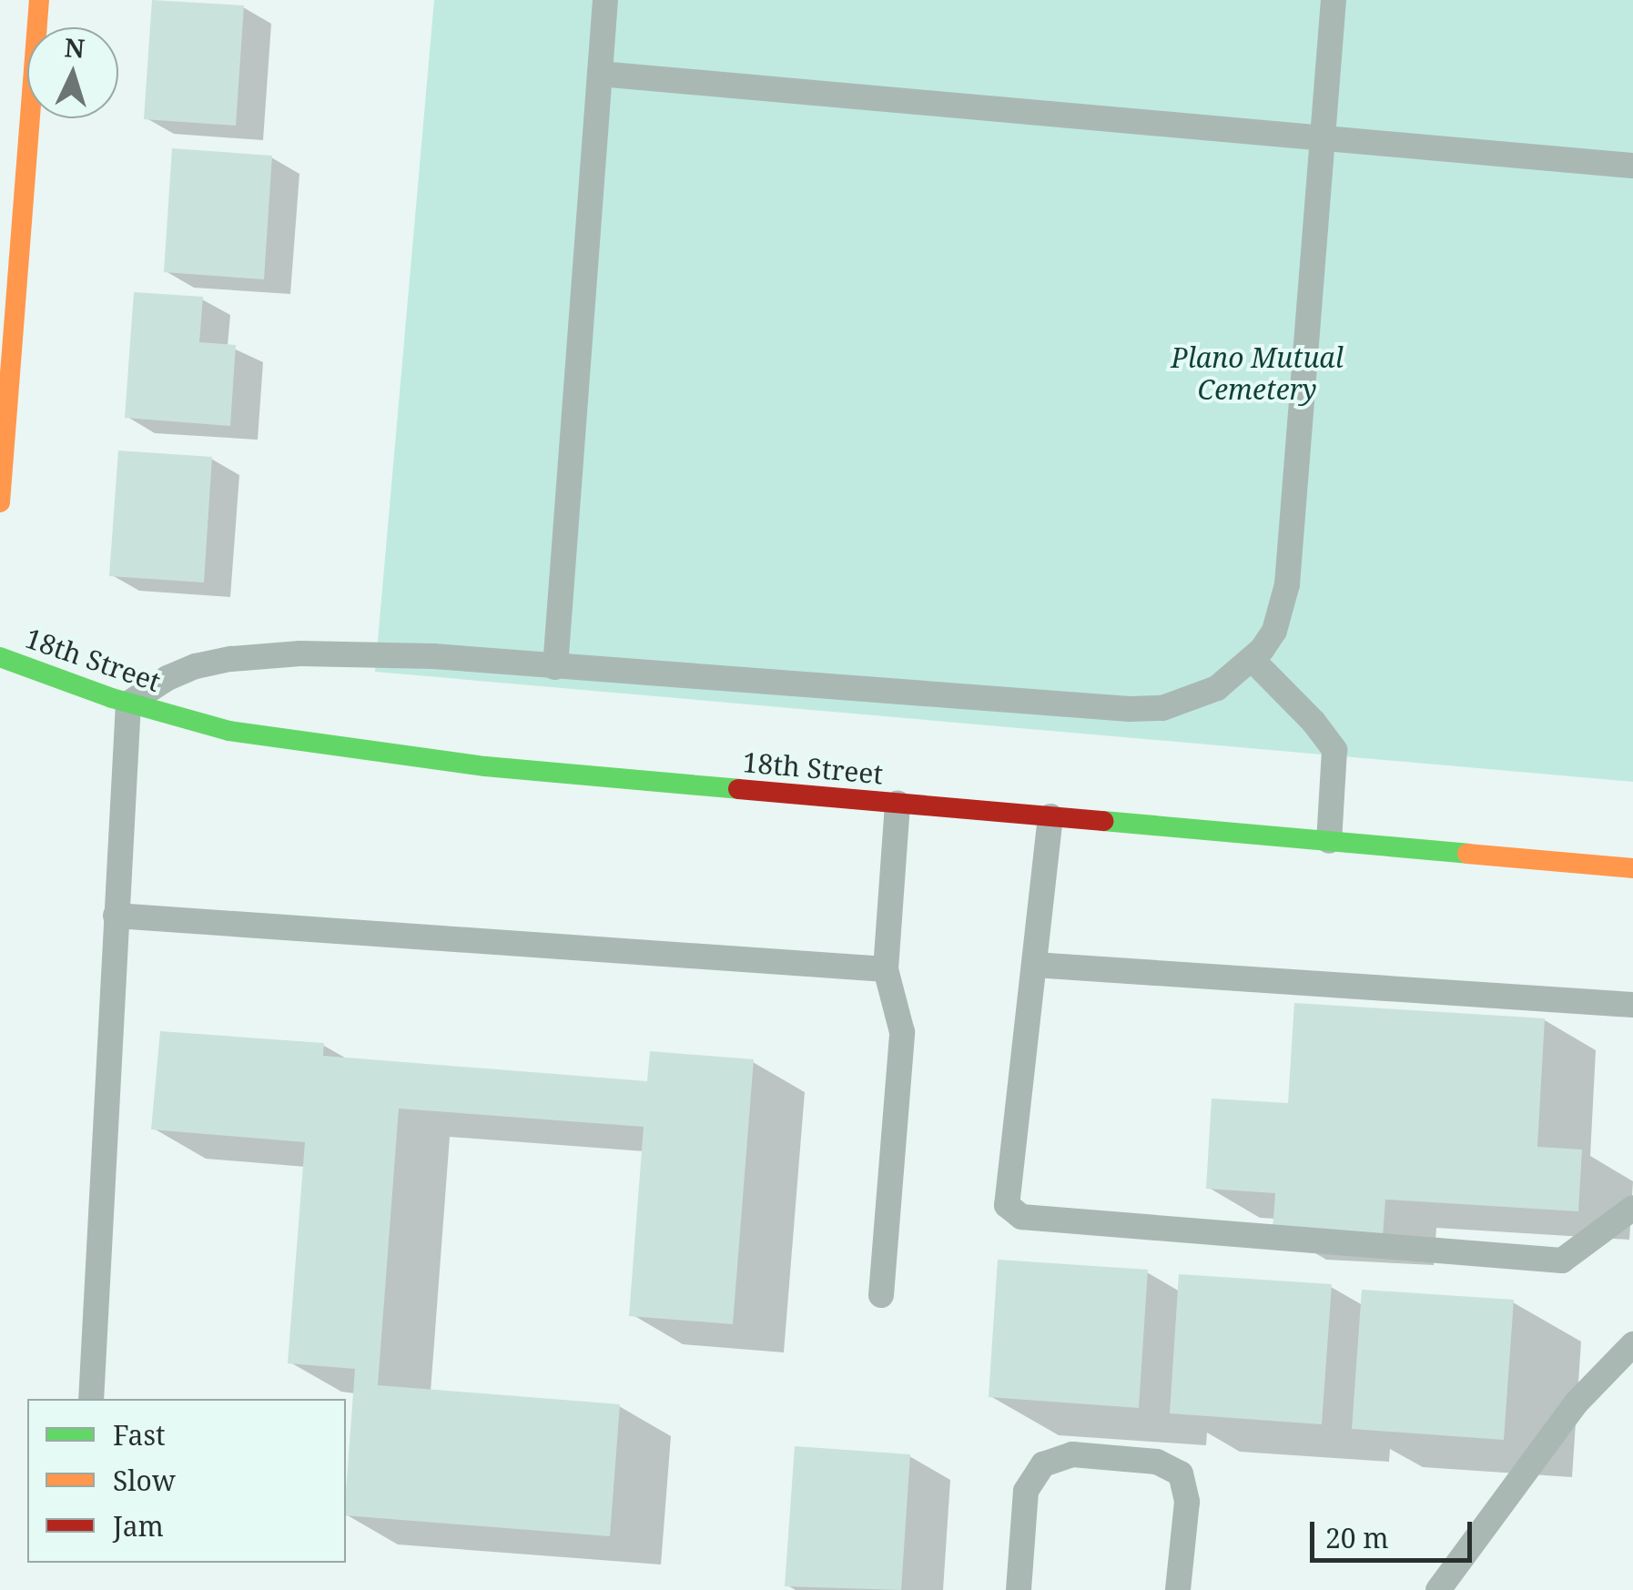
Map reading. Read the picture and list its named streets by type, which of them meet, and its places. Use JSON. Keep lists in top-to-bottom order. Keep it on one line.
{"streets":{"street":["18th Street"]},"parks":["Plano Mutual Cemetery"],"legend":["Fast","Slow","Jam"],"scale_bar":"20 m","north":"top"}
